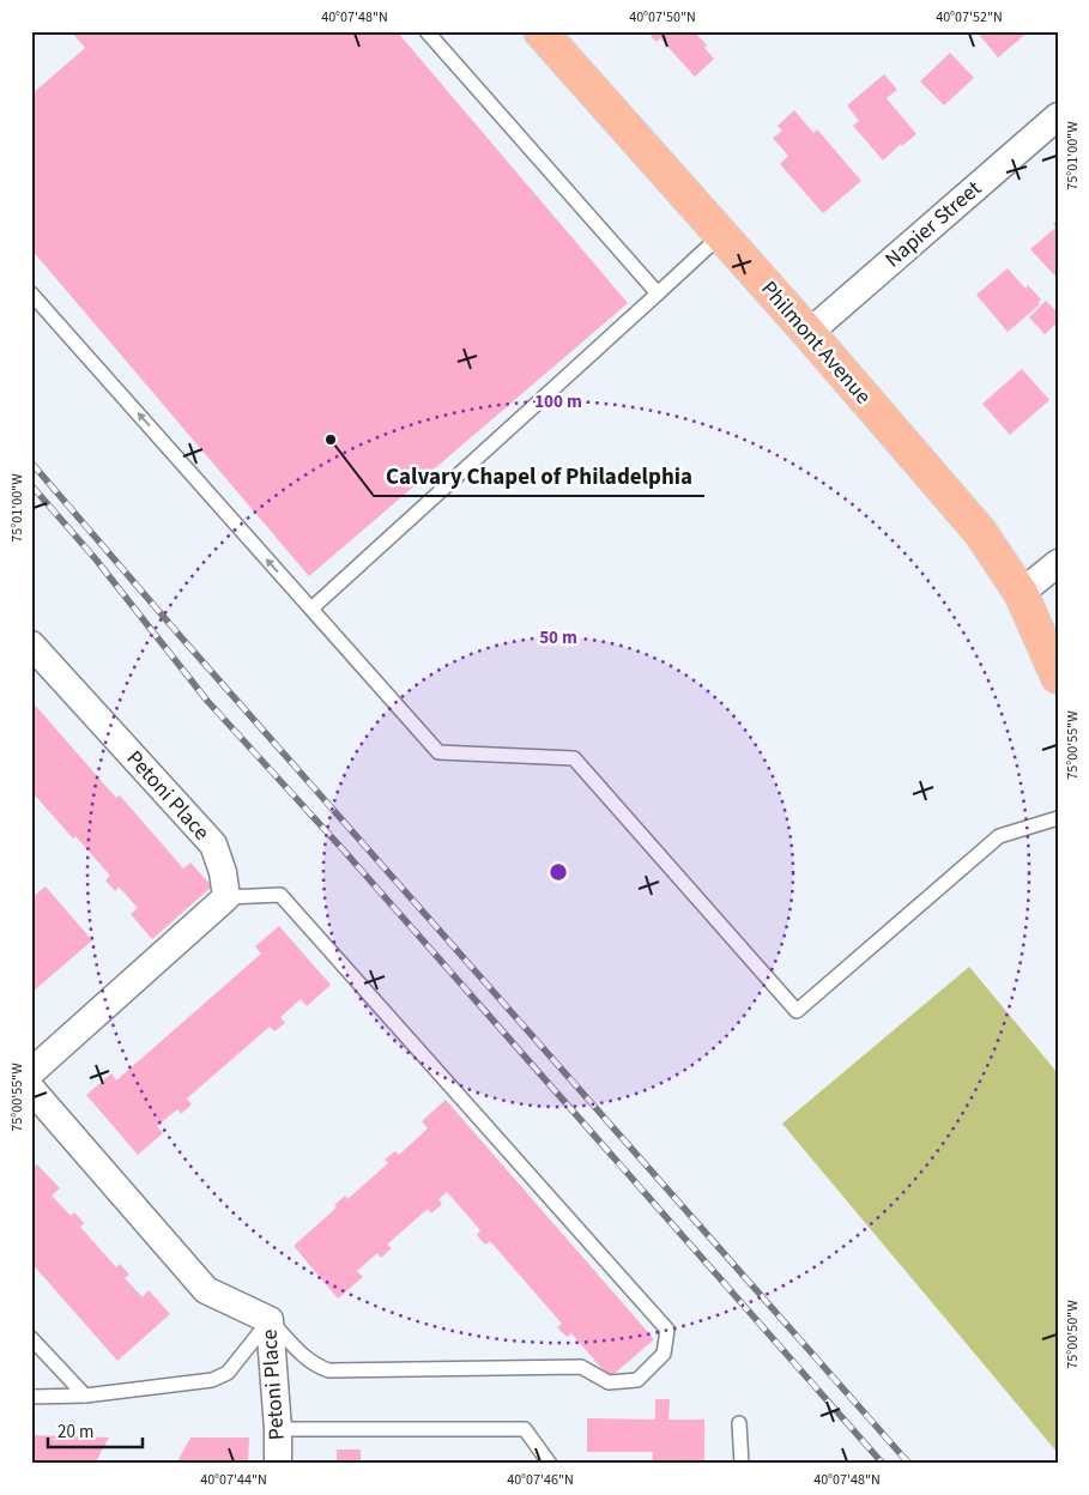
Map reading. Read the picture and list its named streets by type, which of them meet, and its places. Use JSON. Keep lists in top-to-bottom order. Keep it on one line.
{"streets":{"main road":["Philmont Avenue"],"street":["Napier Street","Petoni Place"]},"crossings":[["Napier Street","Philmont Avenue"]],"places":["Calvary Chapel of Philadelphia"],"scale_bar":"20 m","coordinates":["40°07'48\"N","40°07'50\"N","40°07'52\"N","75°01'00\"W","75°00'55\"W","75°00'50\"W","40°07'44\"N","40°07'46\"N"],"rings":["100 m","50 m"]}
